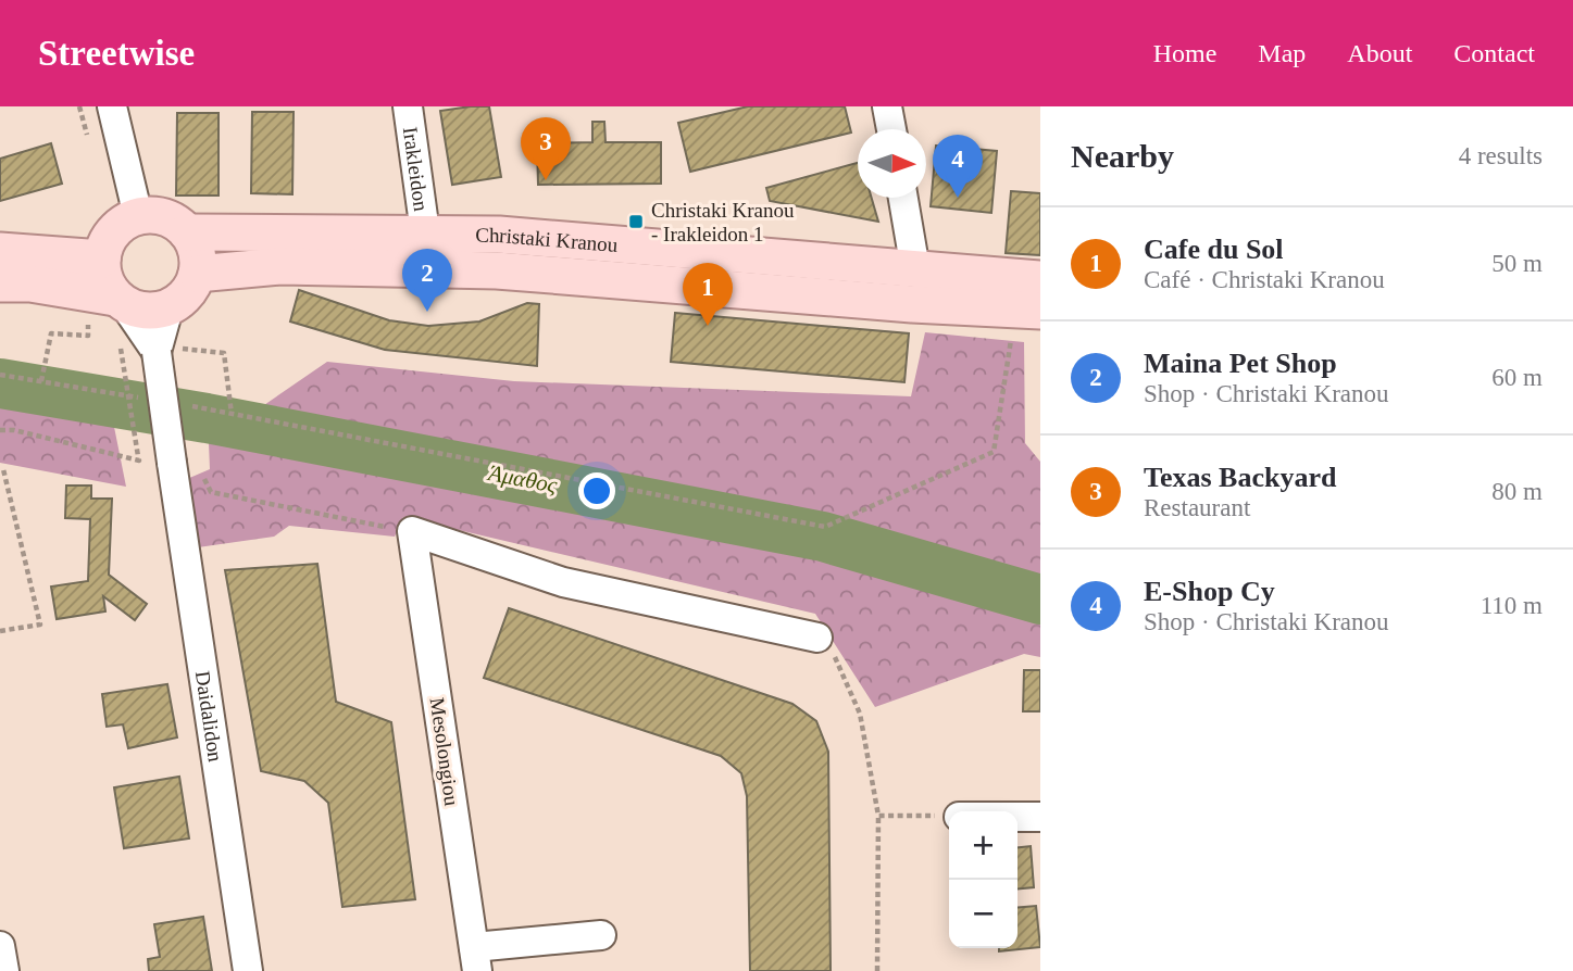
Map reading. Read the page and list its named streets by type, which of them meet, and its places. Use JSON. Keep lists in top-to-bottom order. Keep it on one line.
{"streets":{"main road":["Christaki Kranou"],"street":["Irakleidon","Daidalidon","Mesolongiou"]},"crossings":[["Irakleidon","Christaki Kranou"]],"water":["Άμαθος"],"places":{"transit":["Christaki Kranou - Irakleidon 1"]},"north":"right","page":{"header":"Streetwise","nav":["Home","Map","About","Contact"],"heading":["Nearby","4 results"],"pins":["3","4","2","1"],"list":[{"mark":"1","name":"Cafe du Sol","note":"Café · Christaki Kranou","value":"50 m"},{"mark":"2","name":"Maina Pet Shop","note":"Shop · Christaki Kranou","value":"60 m"},{"mark":"3","name":"Texas Backyard","note":"Restaurant","value":"80 m"},{"mark":"4","name":"E-Shop Cy","note":"Shop · Christaki Kranou","value":"110 m"}],"map_buttons":["+","−"]}}
